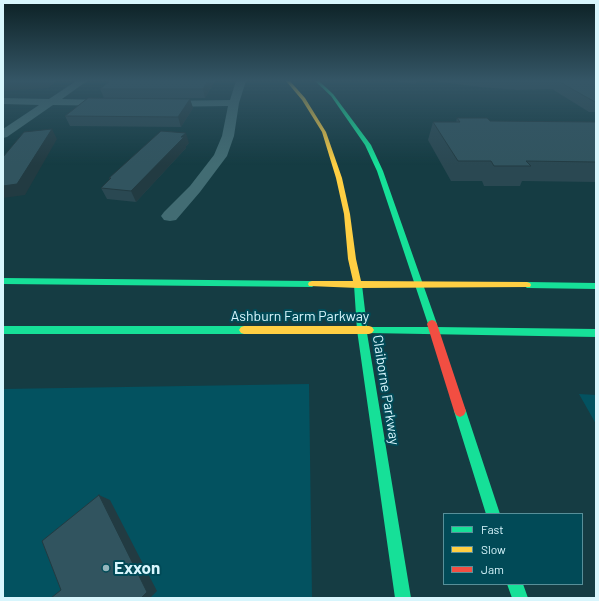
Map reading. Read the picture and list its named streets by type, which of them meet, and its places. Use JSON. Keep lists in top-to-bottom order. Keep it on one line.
{"streets":{"main road":["Ashburn Farm Parkway","Claiborne Parkway"]},"crossings":[["Ashburn Farm Parkway","Claiborne Parkway"]],"places":["Exxon"],"legend":["Fast","Slow","Jam"]}
